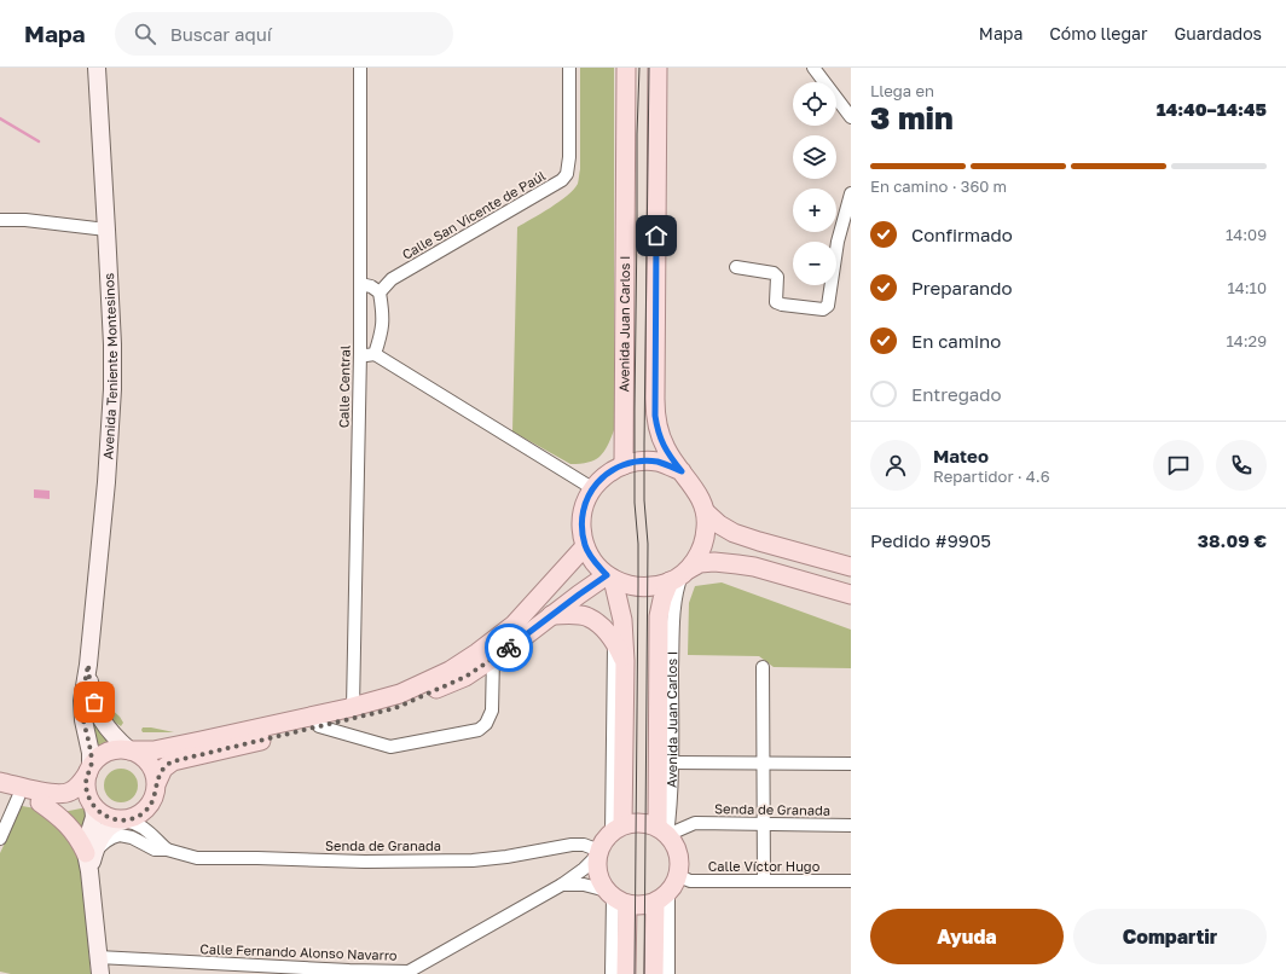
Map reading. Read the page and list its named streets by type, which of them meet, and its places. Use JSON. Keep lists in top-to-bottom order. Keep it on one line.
{"streets":{"main road":["Avenida Juan Carlos I","Avenida Teniente Montesinos"],"street":["Calle San Vicente de Paúl","Calle Central","Senda de Granada","Calle Víctor Hugo","Calle Fernando Alonso Navarro"]},"crossings":[["Avenida Juan Carlos I","Senda de Granada"],["Avenida Juan Carlos I","Calle Víctor Hugo"],["Avenida Juan Carlos I","Calle Fernando Alonso Navarro"],["Senda de Granada","Calle Víctor Hugo"],["Senda de Granada","Calle Fernando Alonso Navarro"],["Calle Víctor Hugo","Calle Fernando Alonso Navarro"]],"page":{"header":"Mapa","search":"Buscar aquí","nav":["Mapa","Cómo llegar","Guardados"],"heading":["3 min","Llega en","14:40–14:45"],"panel":["Mateo","Repartidor · 4.6","Pedido #9905","38.09 €"],"map_buttons":["+","−"],"bar":"En camino · 360 m","list":[["Confirmado","14:09"],["Preparando","14:10"],["En camino","14:29"],"Entregado"],"buttons":["Ayuda","Compartir"]}}
